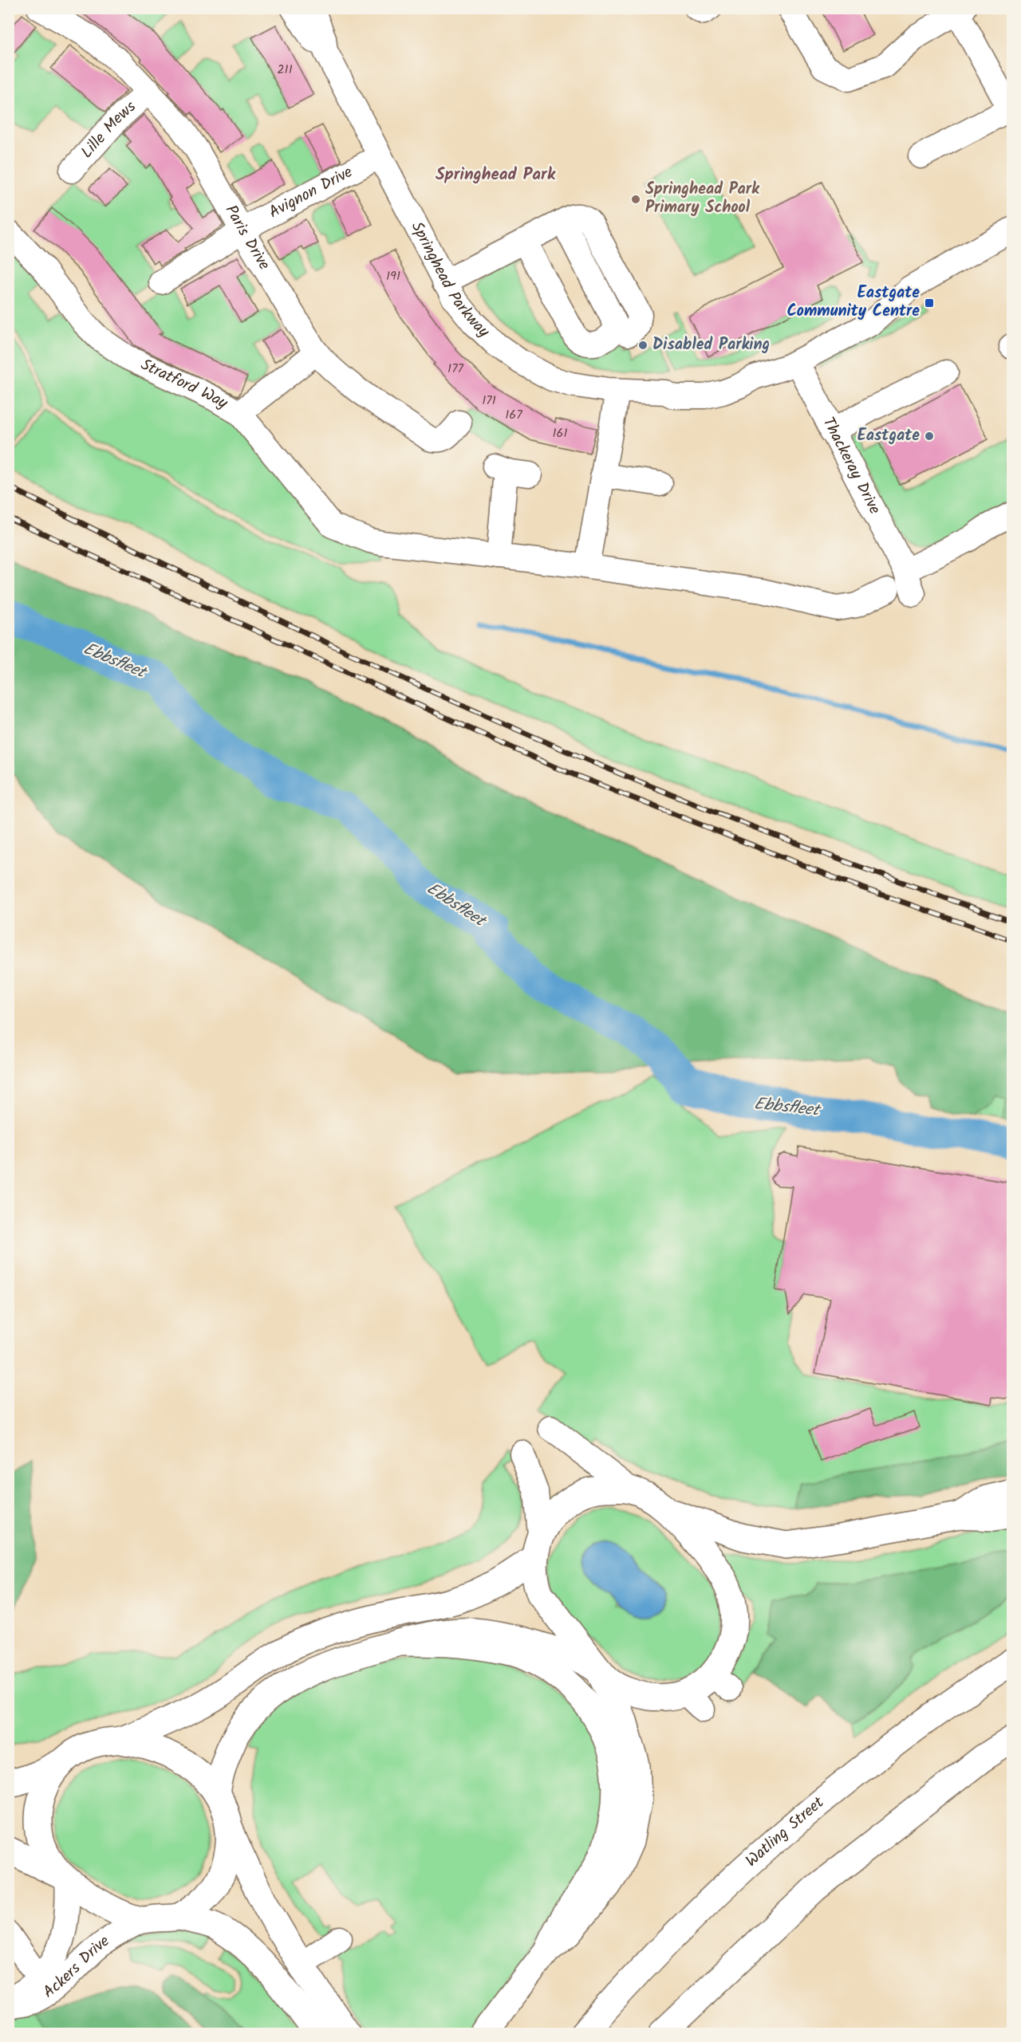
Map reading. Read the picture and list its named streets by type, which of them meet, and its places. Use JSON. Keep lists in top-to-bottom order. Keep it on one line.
{"streets":{"main road":["Watling Street"],"street":["Lille Mews","Avignon Drive","Paris Drive","Springhead Parkway","Stratford Way","Thackeray Drive","Ackers Drive"]},"crossings":[["Lille Mews","Paris Drive"],["Avignon Drive","Paris Drive"],["Avignon Drive","Springhead Parkway"],["Springhead Parkway","Thackeray Drive"]],"districts":["Springhead Park"],"water":["Ebbsfleet"],"places":{"other":["Springhead Park Primary School","Disabled Parking","Eastgate"],"transit":["Eastgate Community Centre"]},"house_numbers":["211","191","177","171","167","161"]}
